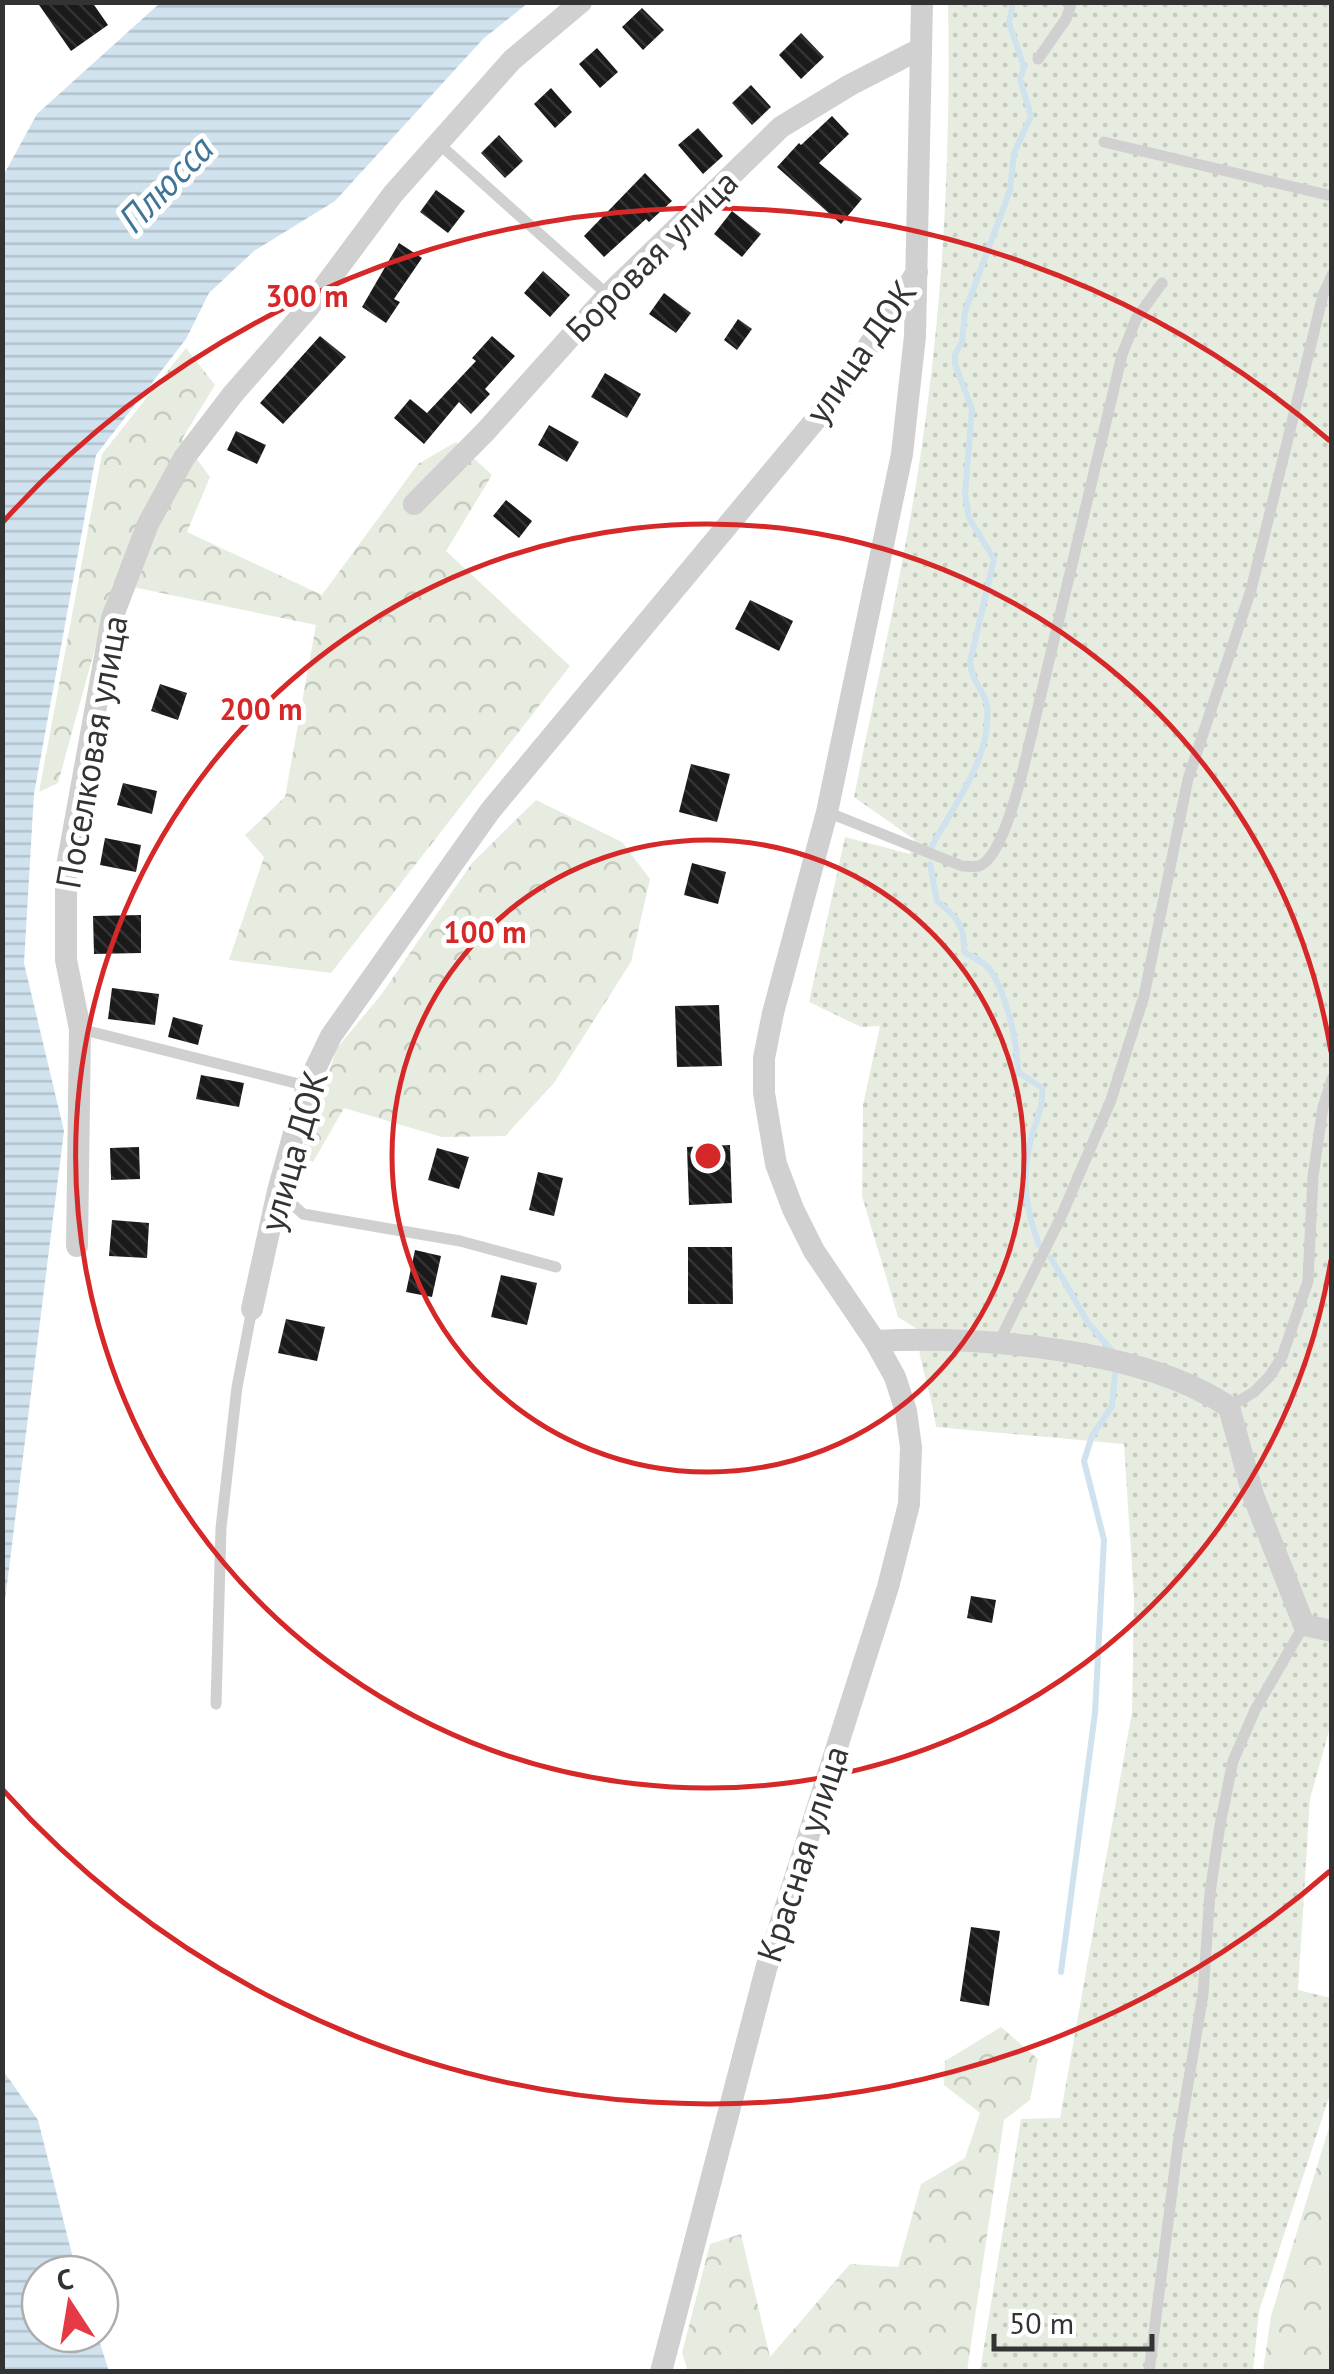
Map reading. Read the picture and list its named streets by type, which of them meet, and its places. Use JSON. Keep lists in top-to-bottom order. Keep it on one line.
{"streets":{"street":["Боровая улица","улица ДОК","Поселковая улица","Красная улица"]},"crossings":[["улица ДОК","Красная улица"]],"water":["Плюсса"],"scale_bar":"50 m","north":"top","rings":["300 m","200 m","100 m"]}
